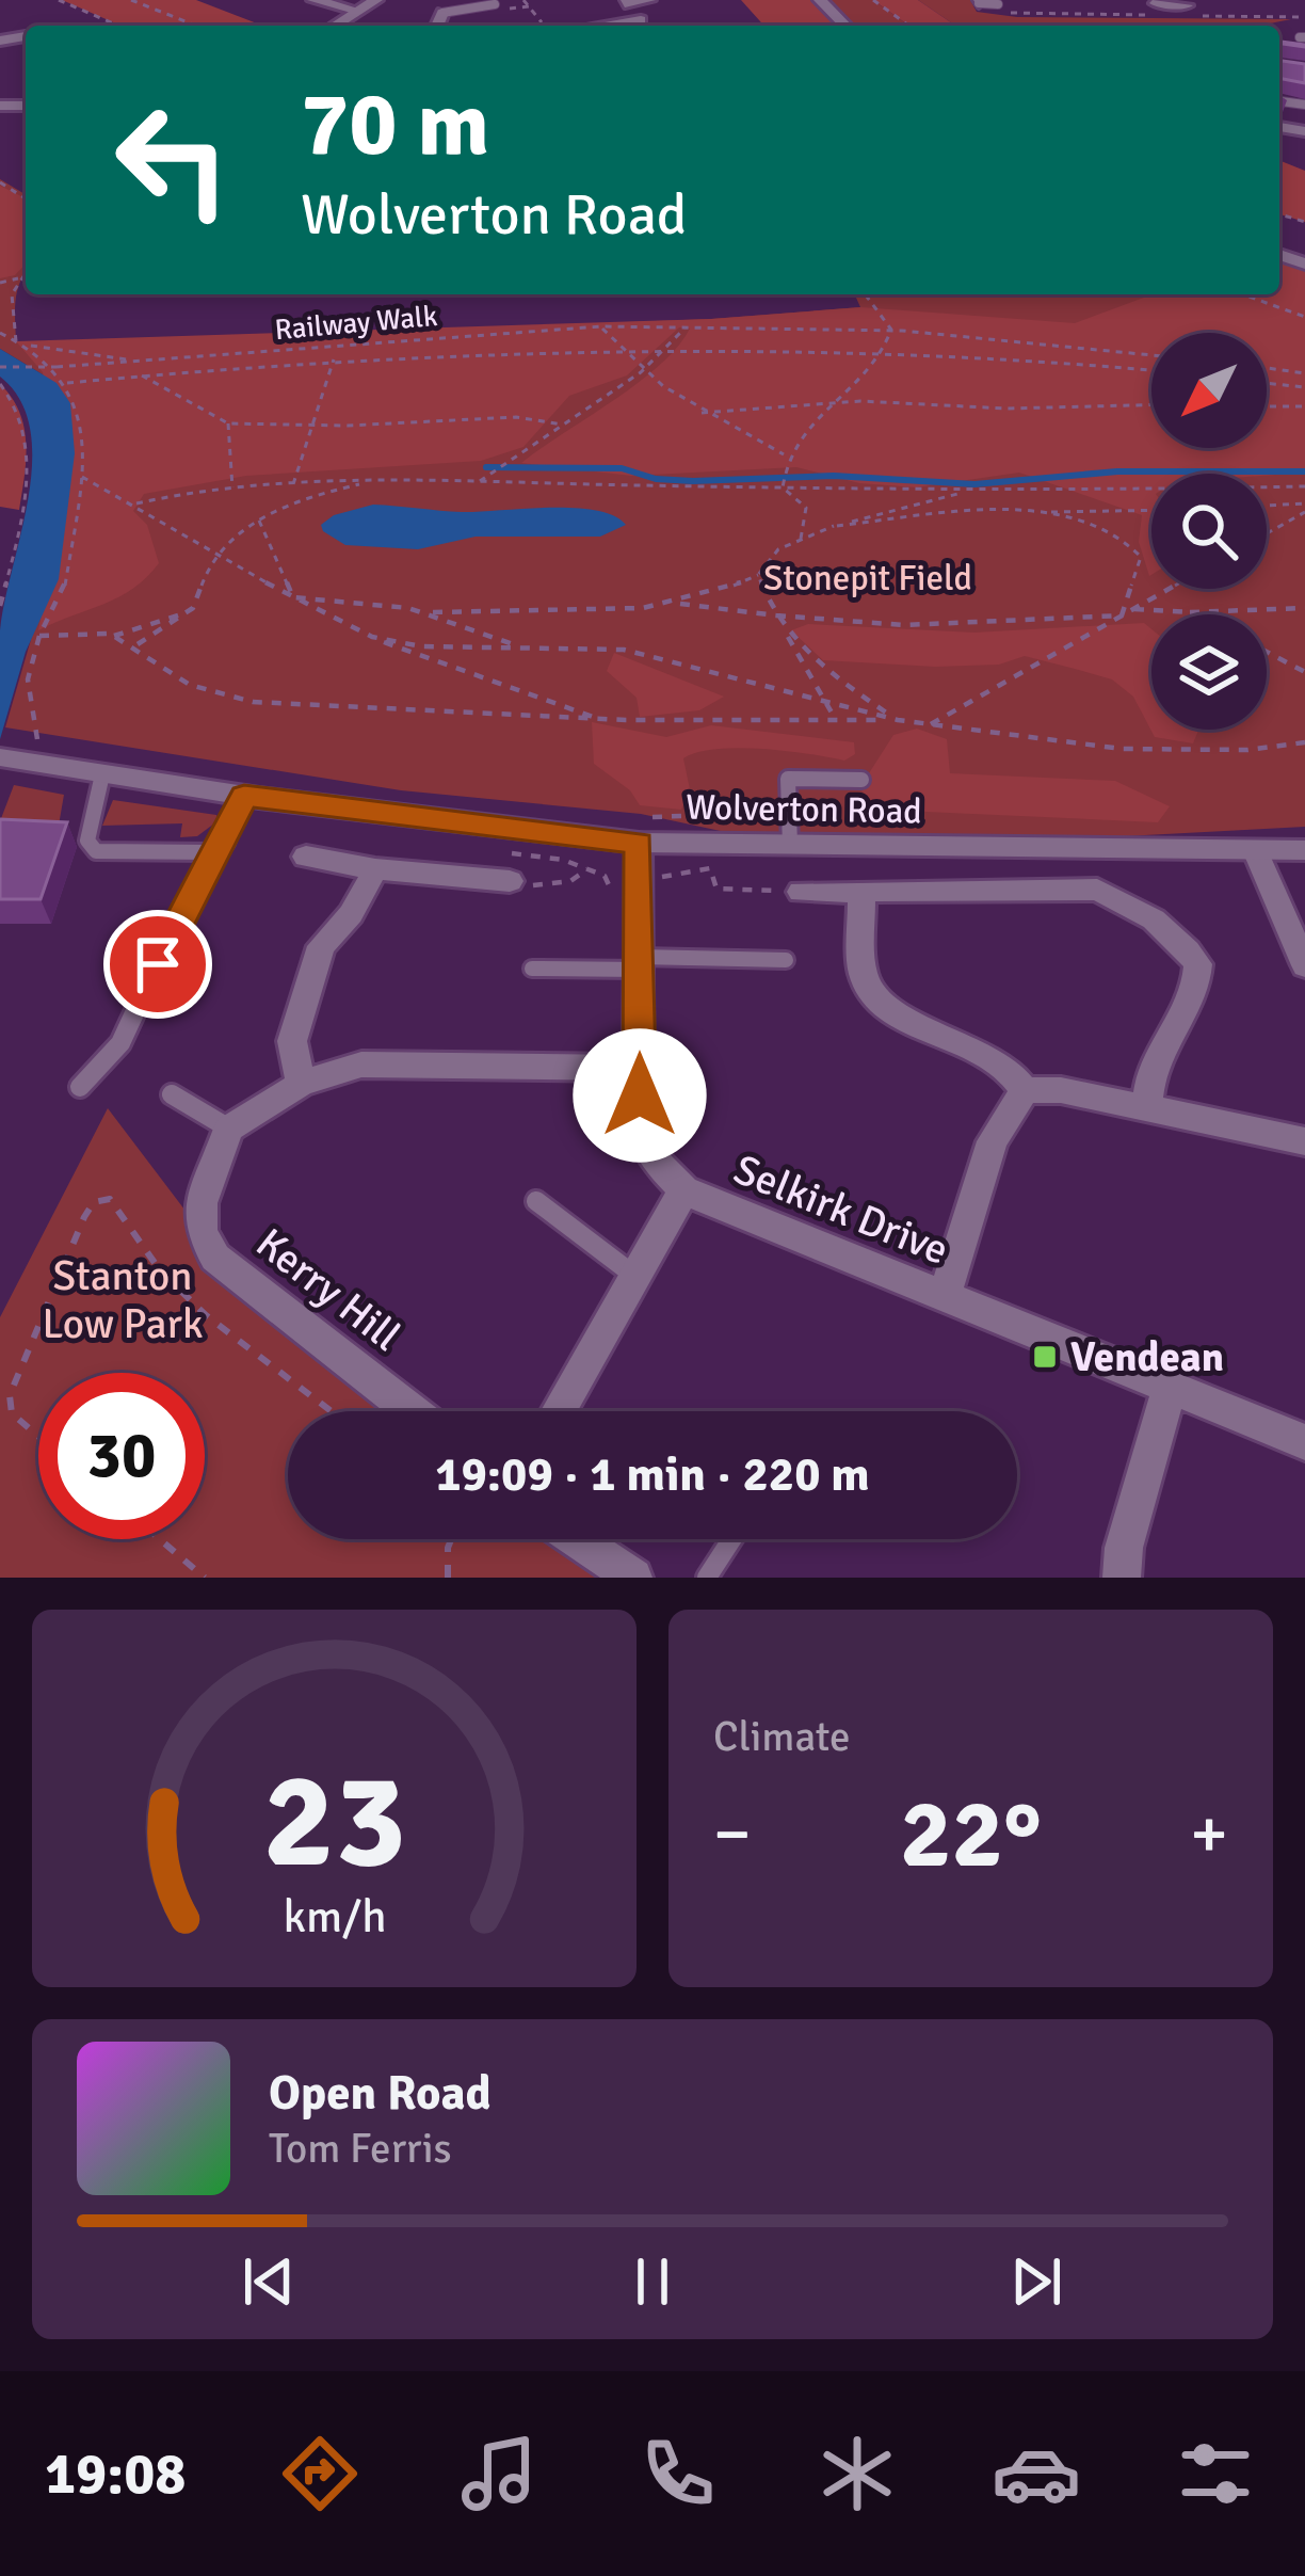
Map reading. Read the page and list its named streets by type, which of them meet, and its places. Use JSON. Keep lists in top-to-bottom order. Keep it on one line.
{"streets":{"street":["Wolverton Road","Selkirk Drive","Kerry Hill"],"path":["Railway Walk"]},"crossings":[["Wolverton Road","Selkirk Drive"]],"parks":["Stonepit Field","Stanton Low Park"],"places":{"transit":["Vendean"]},"north":"bottom left","page":{"turn":["70 m","Wolverton Road"],"limit":"30","trip":"19:09 · 1 min · 220 m","tile":"Climate","heat":["−","22°","+"],"song":["Open Road","Tom Ferris"],"tabs":"19:08","gauge":["23","km/h"]}}
